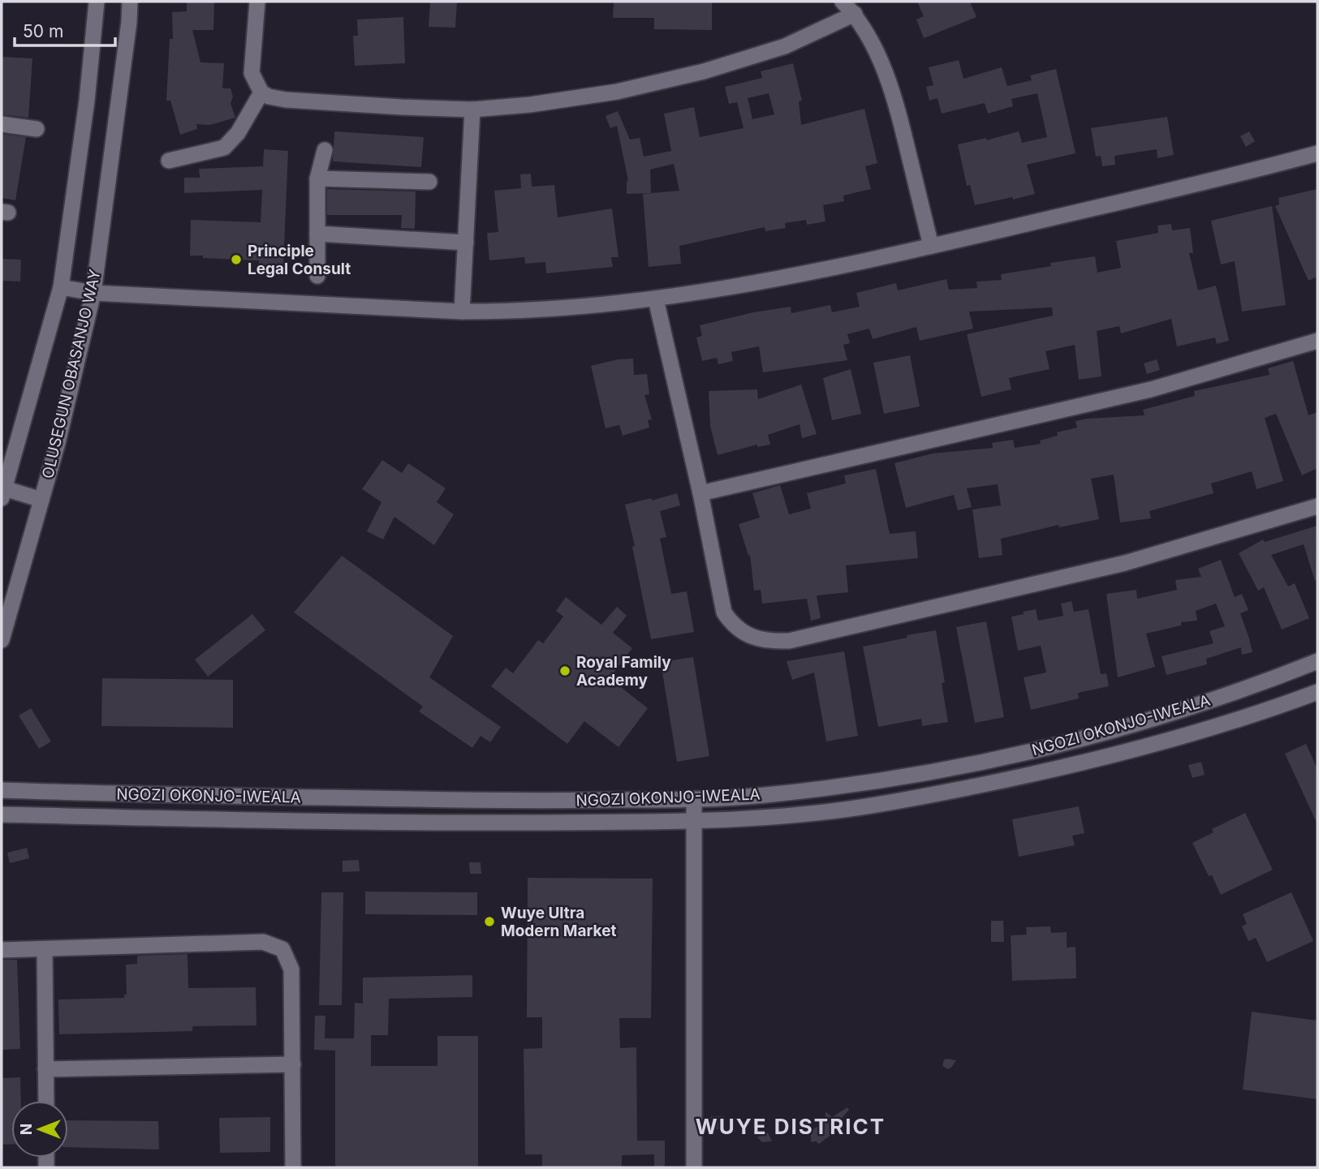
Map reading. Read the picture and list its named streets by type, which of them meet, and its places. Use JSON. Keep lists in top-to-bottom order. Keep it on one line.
{"streets":{"street":["OLUSEGUN OBASANJO WAY","NGOZI OKONJO-IWEALA"]},"districts":["WUYE DISTRICT"],"places":["Principle Legal Consult","Royal Family Academy","Wuye Ultra Modern Market"],"scale_bar":"50 m","north":"left"}
